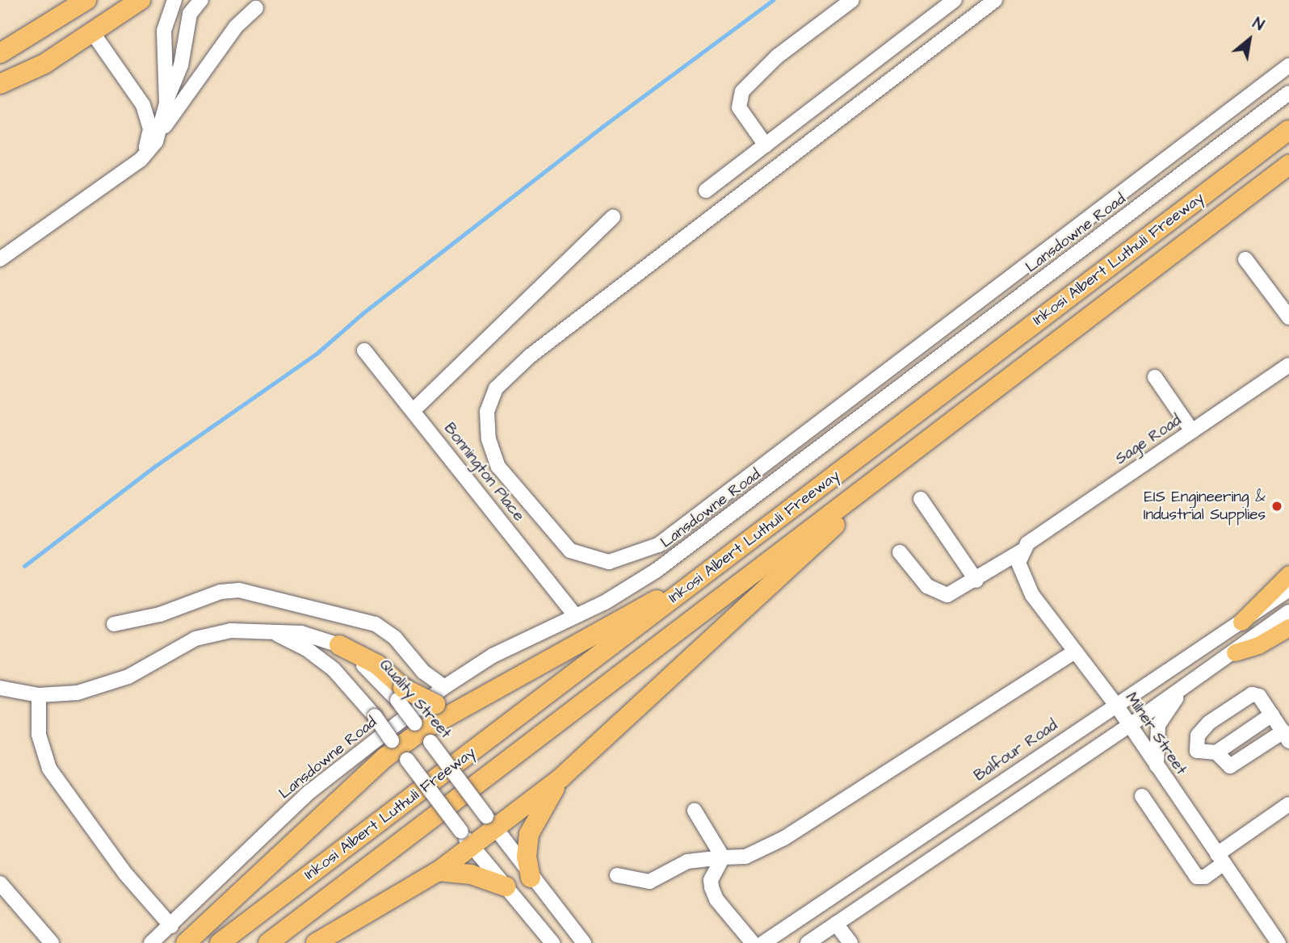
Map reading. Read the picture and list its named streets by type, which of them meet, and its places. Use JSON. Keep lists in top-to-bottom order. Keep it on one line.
{"streets":{"highway":["Inkosi Albert Luthuli Freeway"],"street":["Lansdowne Road","Sage Road","Bonnington Place","Quality Street","Milner Street","Balfour Road"]},"crossings":[["Lansdowne Road","Bonnington Place"],["Sage Road","Milner Street"],["Milner Street","Balfour Road"]],"places":["EIS Engineering & Industrial Supplies"],"north":"top right"}
